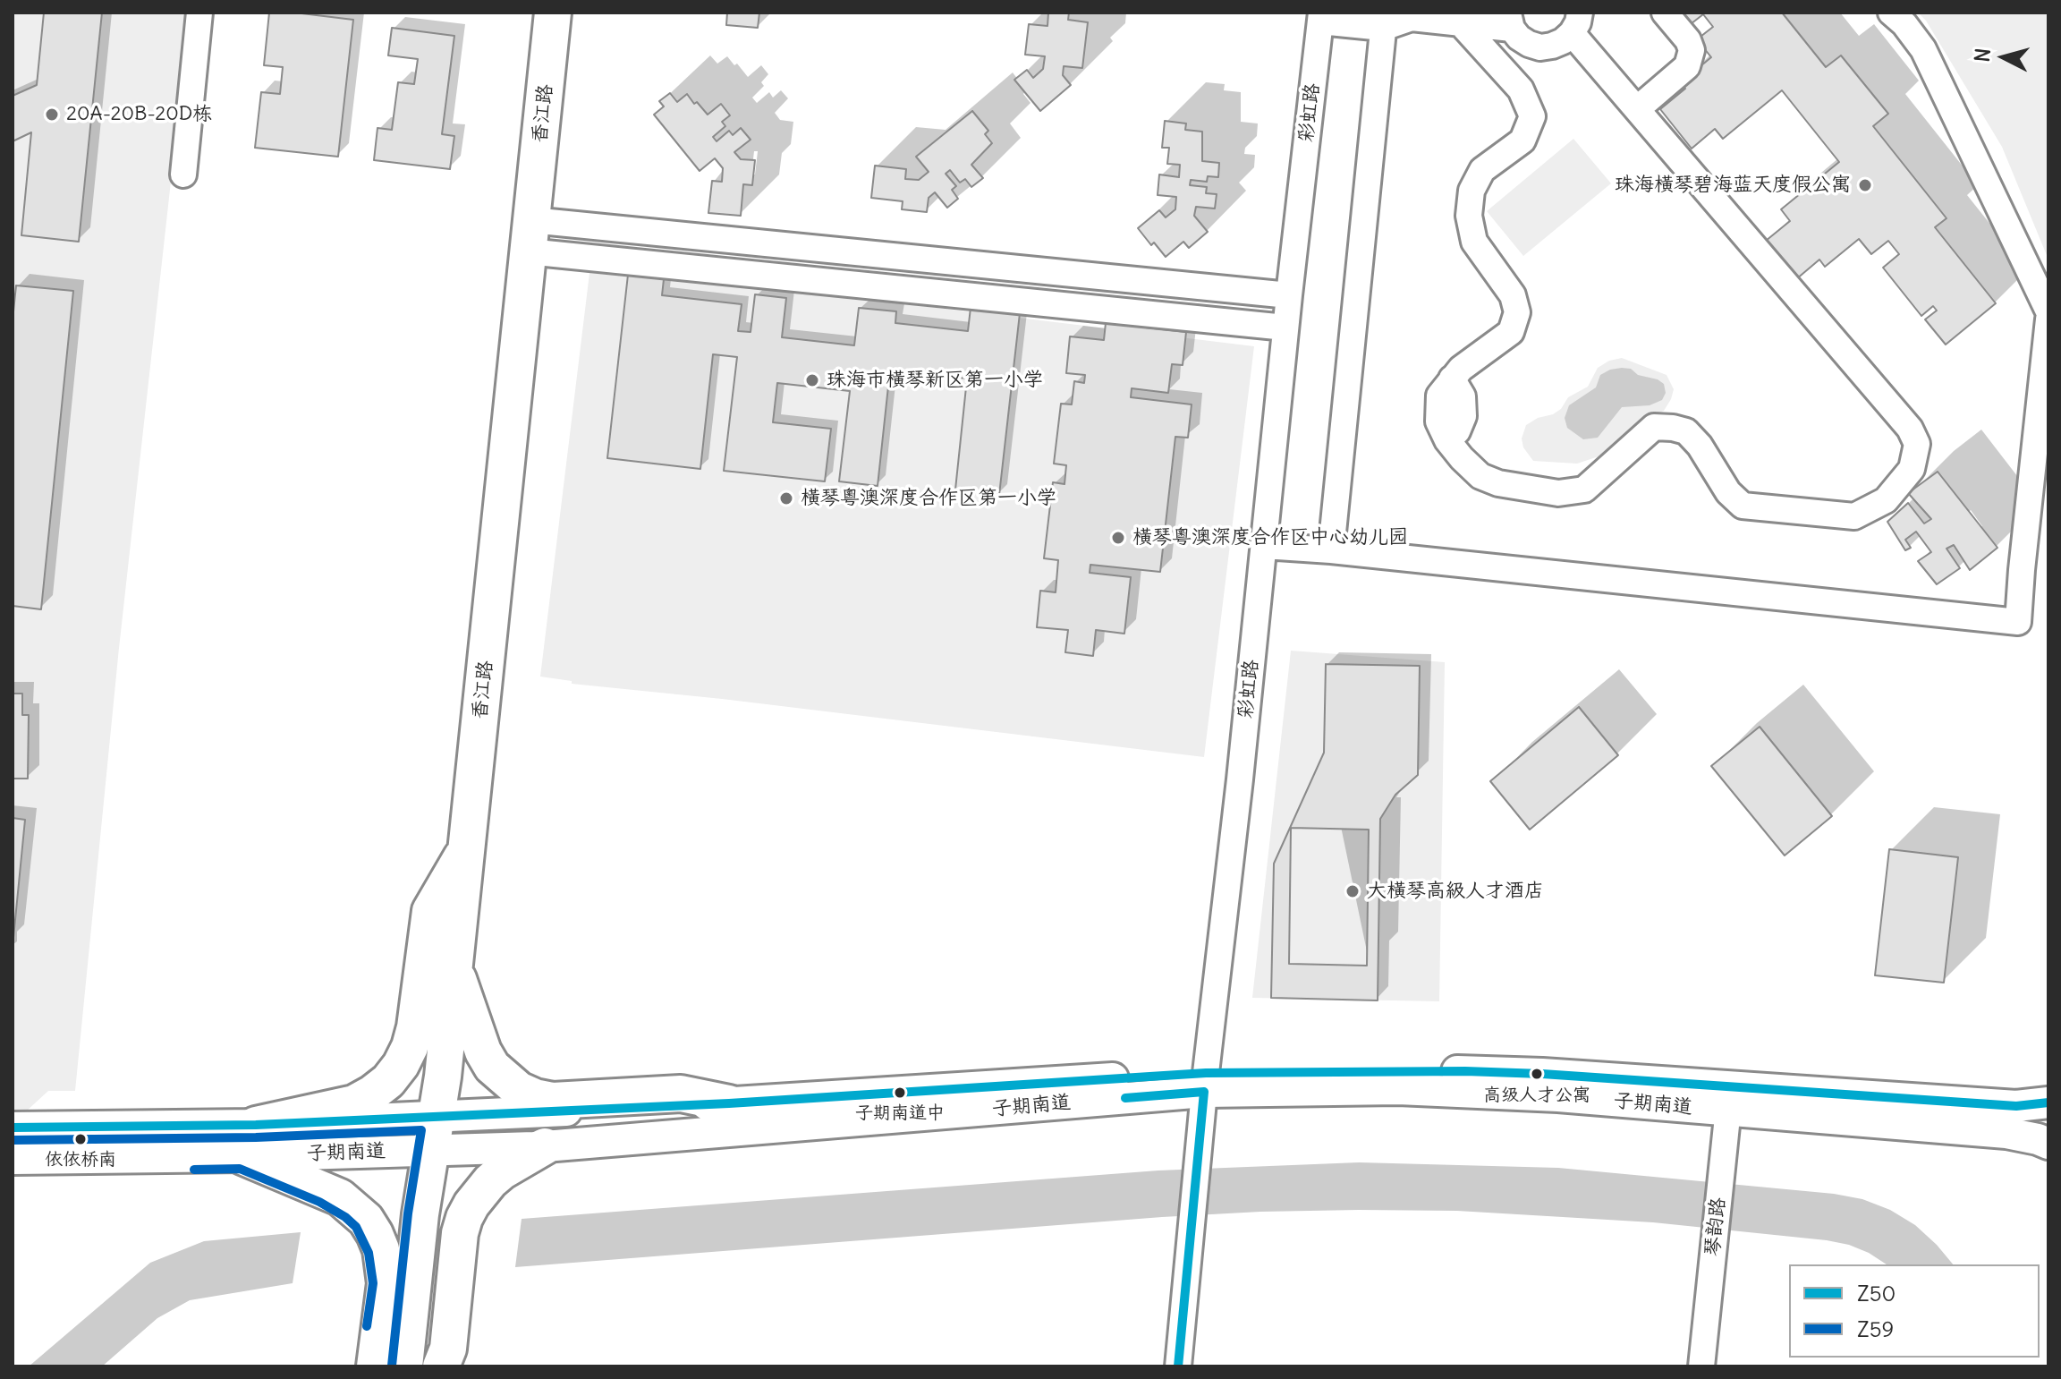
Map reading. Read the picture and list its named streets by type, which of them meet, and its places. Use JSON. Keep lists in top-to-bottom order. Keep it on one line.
{"streets":{"main road":["香江路"],"street":["彩虹路","子期南道","琴韵路"]},"crossings":[["彩虹路","子期南道"],["香江路","子期南道"],["子期南道","琴韵路"]],"places":["20A-20B-20D栋","珠海横琴碧海蓝天度假公寓","珠海市横琴新区第一小学","横琴粤澳深度合作区第一小学","横琴粤澳深度合作区中心幼儿园","大橫琴高級人才酒店","高级人才公寓","子期南道中","依依桥南"],"lines":["transit line Z50","transit line Z59"],"legend":["Z50","Z59"],"north":"left"}
